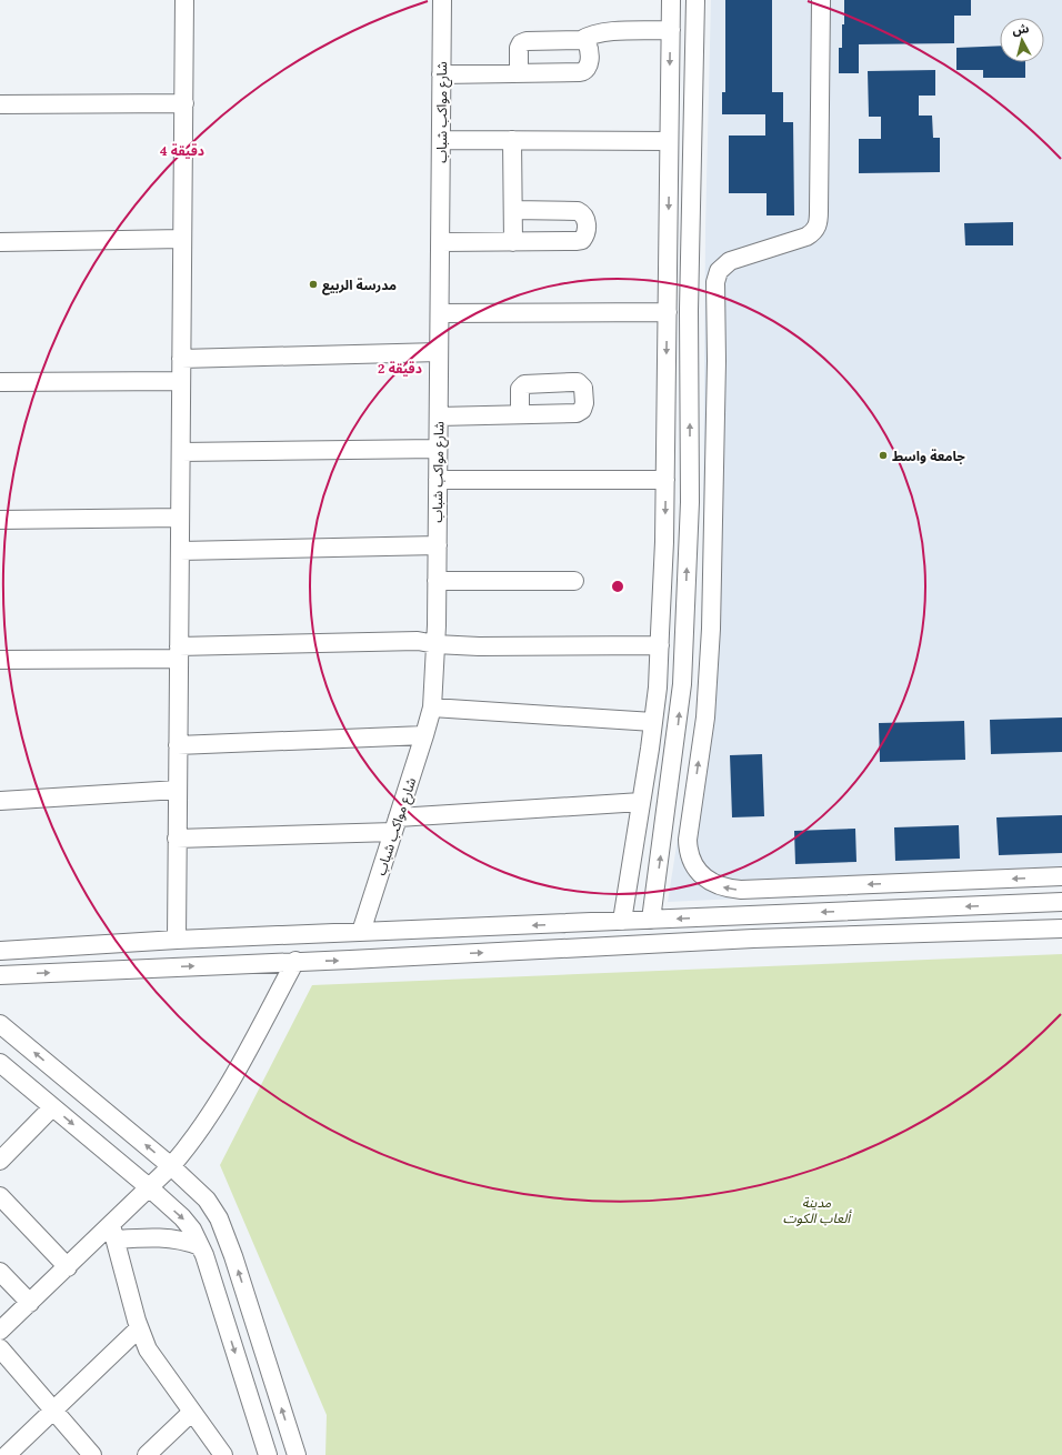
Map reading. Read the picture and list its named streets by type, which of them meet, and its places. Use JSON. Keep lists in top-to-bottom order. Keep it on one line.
{"streets":{"street":["شارع مواكب شباب"]},"parks":["مدينة ألعاب الكوت"],"places":["مدرسة الربيع","جامعة واسط"],"north":"top","rings":["4 دقيقة","2 دقيقة"]}
